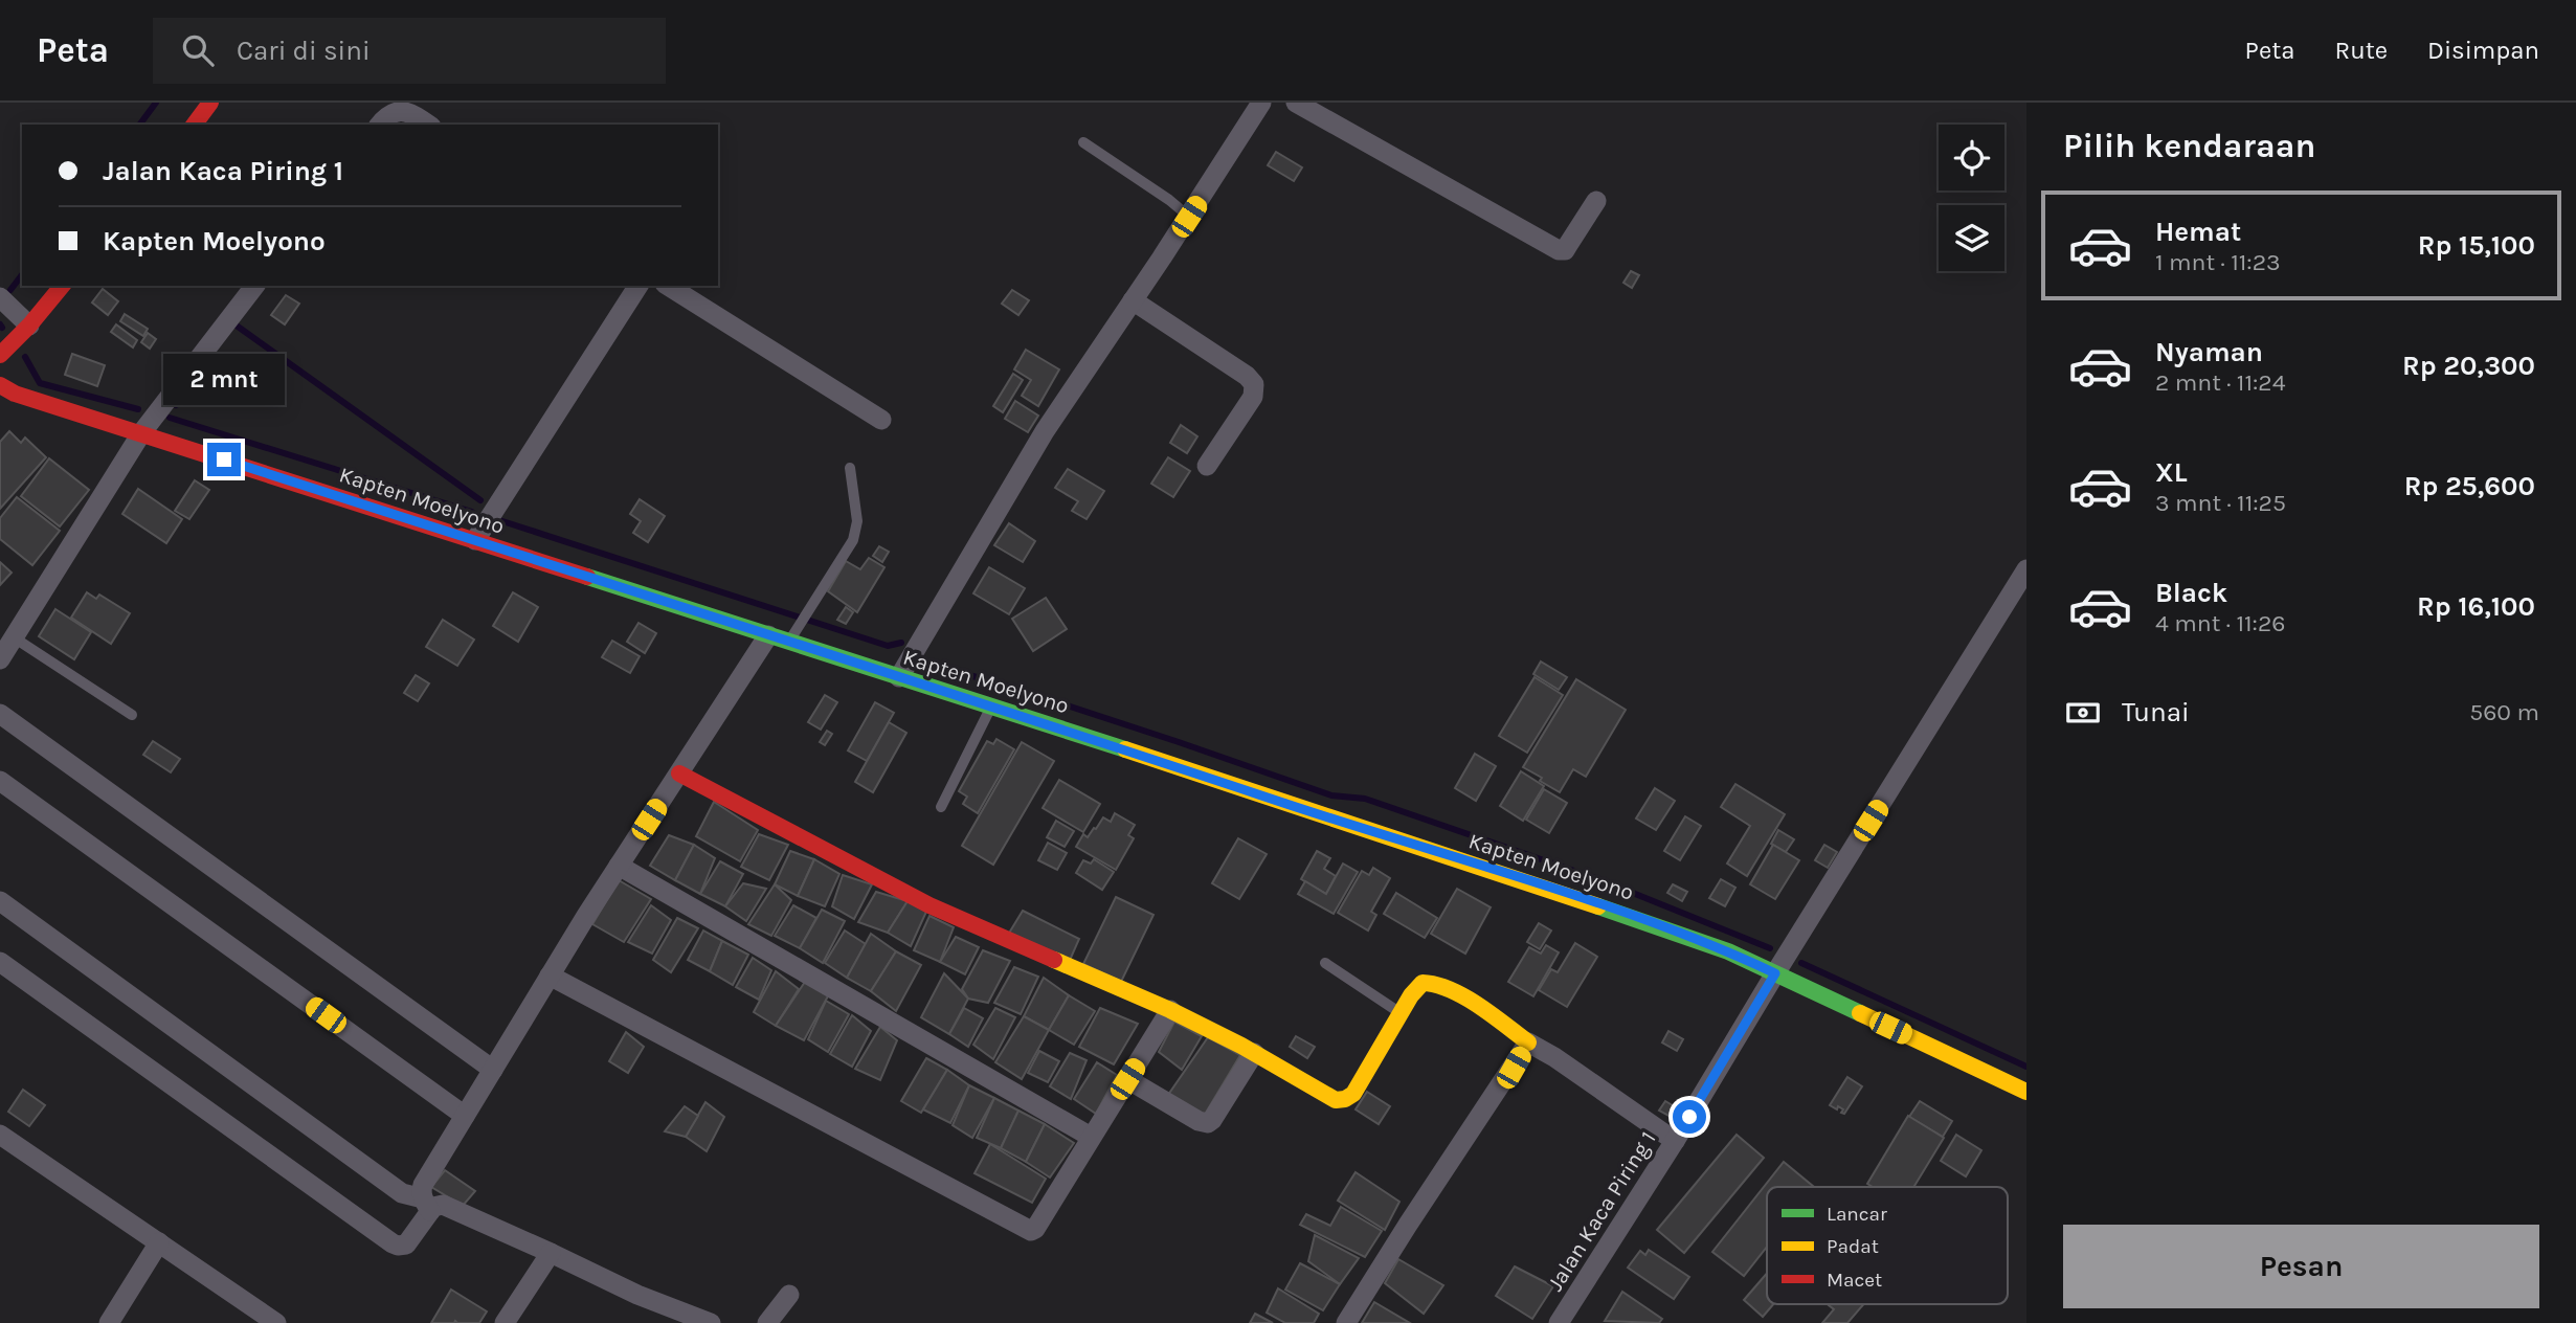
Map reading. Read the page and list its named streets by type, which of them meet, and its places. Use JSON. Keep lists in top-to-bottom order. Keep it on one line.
{"streets":{"street":["Kapten Moelyono","Jalan Kaca Piring 1"]},"crossings":[["Kapten Moelyono","Jalan Kaca Piring 1"]],"legend":["Lancar","Padat","Macet"],"page":{"header":"Peta","search":"Cari di sini","nav":["Peta","Rute","Disimpan"],"heading":"Pilih kendaraan","banner":["Jalan Kaca Piring 1","Kapten Moelyono"],"list":[{"name":"Hemat","note":"1 mnt · 11:23","value":"Rp 15,100"},{"name":"Nyaman","note":"2 mnt · 11:24","value":"Rp 20,300"},{"name":"XL","note":"3 mnt · 11:25","value":"Rp 25,600"},{"name":"Black","note":"4 mnt · 11:26","value":"Rp 16,100"}],"bubble":"2 mnt","pay":["Tunai","560 m"],"buttons":"Pesan"}}
